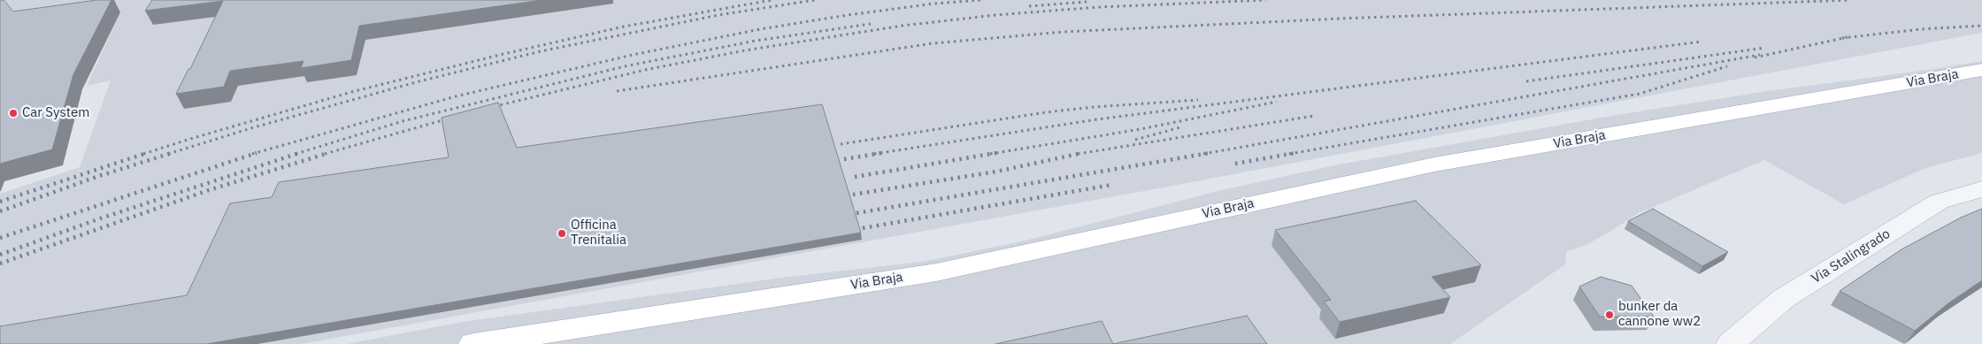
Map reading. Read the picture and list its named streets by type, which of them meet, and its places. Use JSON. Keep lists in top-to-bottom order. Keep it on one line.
{"streets":{"main road":["Via Braja"],"street":["Via Stalingrado"]},"places":["Car System","Officina Trenitalia","bunker da cannone ww2"]}
